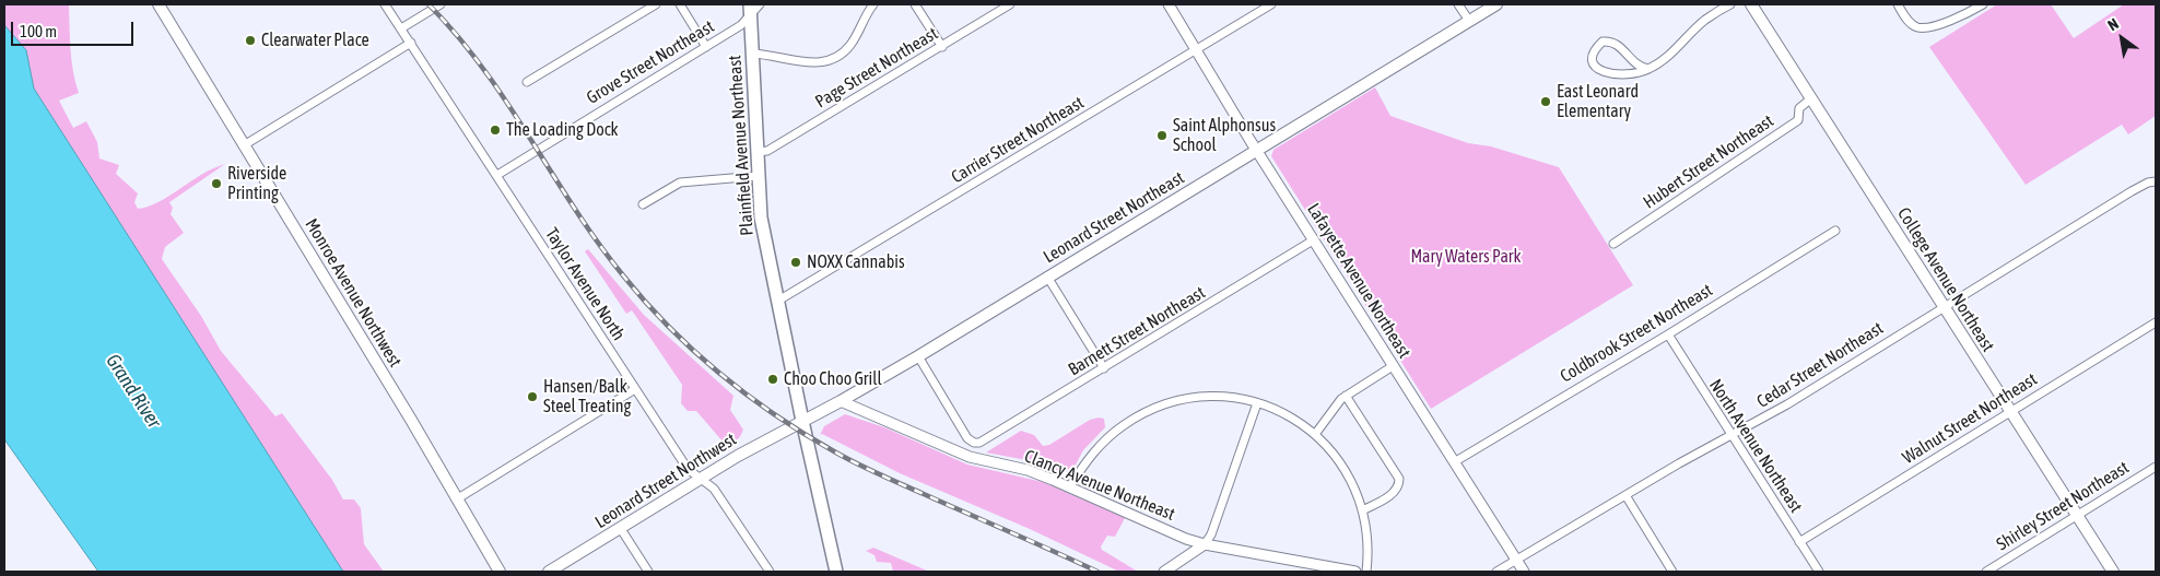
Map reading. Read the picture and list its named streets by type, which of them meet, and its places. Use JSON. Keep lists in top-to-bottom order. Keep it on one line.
{"streets":{"main road":["Plainfield Avenue Northeast","Leonard Street Northeast","College Avenue Northeast","Monroe Avenue Northwest","Leonard Street Northwest"],"street":["Grove Street Northeast","Page Street Northeast","Carrier Street Northeast","Hubert Street Northeast","Lafayette Avenue Northeast","Taylor Avenue North","Barnett Street Northeast","Coldbrook Street Northeast","Cedar Street Northeast","Walnut Street Northeast","North Avenue Northeast","Clancy Avenue Northeast","Shirley Street Northeast"]},"crossings":[["Grove Street Northeast","Plainfield Avenue Northeast"],["Grove Street Northeast","Taylor Avenue North"],["Page Street Northeast","Plainfield Avenue Northeast"],["Carrier Street Northeast","Plainfield Avenue Northeast"],["Carrier Street Northeast","Lafayette Avenue Northeast"],["Plainfield Avenue Northeast","Leonard Street Northeast"],["Plainfield Avenue Northeast","Leonard Street Northwest"],["Hubert Street Northeast","College Avenue Northeast"],["Leonard Street Northeast","Lafayette Avenue Northeast"],["Leonard Street Northeast","Barnett Street Northeast"],["Leonard Street Northeast","Leonard Street Northwest"],["Leonard Street Northeast","Clancy Avenue Northeast"],["College Avenue Northeast","Cedar Street Northeast"],["College Avenue Northeast","Walnut Street Northeast"],["College Avenue Northeast","Shirley Street Northeast"],["Lafayette Avenue Northeast","Barnett Street Northeast"],["Lafayette Avenue Northeast","Coldbrook Street Northeast"],["Lafayette Avenue Northeast","Cedar Street Northeast"],["Taylor Avenue North","Leonard Street Northwest"],["Coldbrook Street Northeast","North Avenue Northeast"],["Cedar Street Northeast","North Avenue Northeast"],["Walnut Street Northeast","North Avenue Northeast"]],"water":["Grand River"],"parks":["Mary Waters Park"],"places":["Clearwater Place","East Leonard Elementary","The Loading Dock","Saint Alphonsus School","Riverside Printing","NOXX Cannabis","Choo Choo Grill","Hansen/Balk Steel Treating"],"scale_bar":"100 m","north":"top left"}
